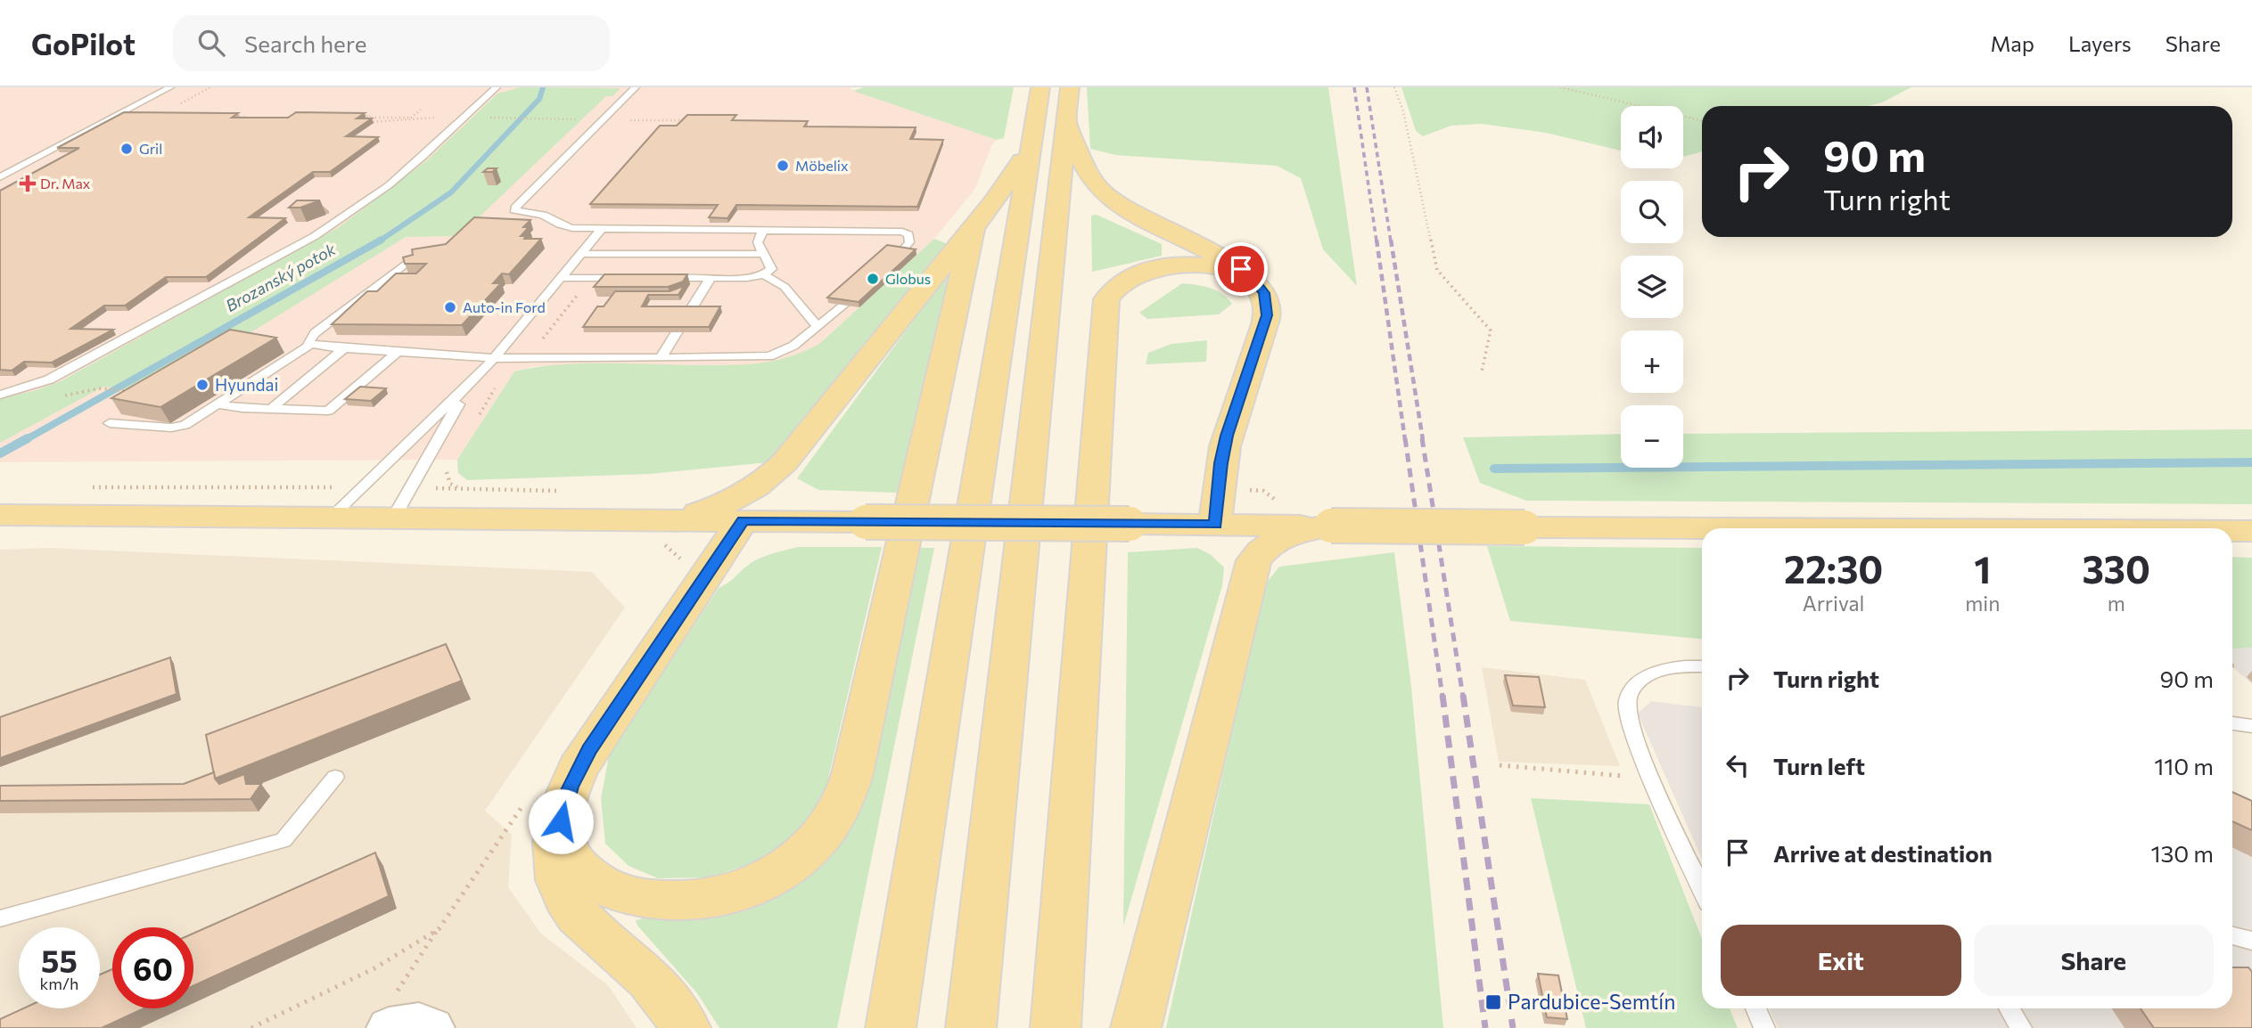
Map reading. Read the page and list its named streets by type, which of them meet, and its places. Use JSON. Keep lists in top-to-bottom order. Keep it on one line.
{"water":["Brozanský potok"],"places":{"other":["Gril","Möbelix","Globus","Auto-in Ford","Hyundai"],"health":["Dr. Max"],"transit":["Pardubice-Semtín"]},"page":{"header":"GoPilot","search":"Search here","nav":["Map","Layers","Share"],"map_buttons":["+","−"],"turn":["90 m","Turn right"],"eta":["22:30","Arrival","1","min","330","m"],"list":[{"name":"Turn right","value":"90 m"},{"name":"Turn left","value":"110 m"},{"name":"Arrive at destination","value":"130 m"}],"buttons":["Exit","Share"],"speed":"55 km/h","limit":"60"}}
